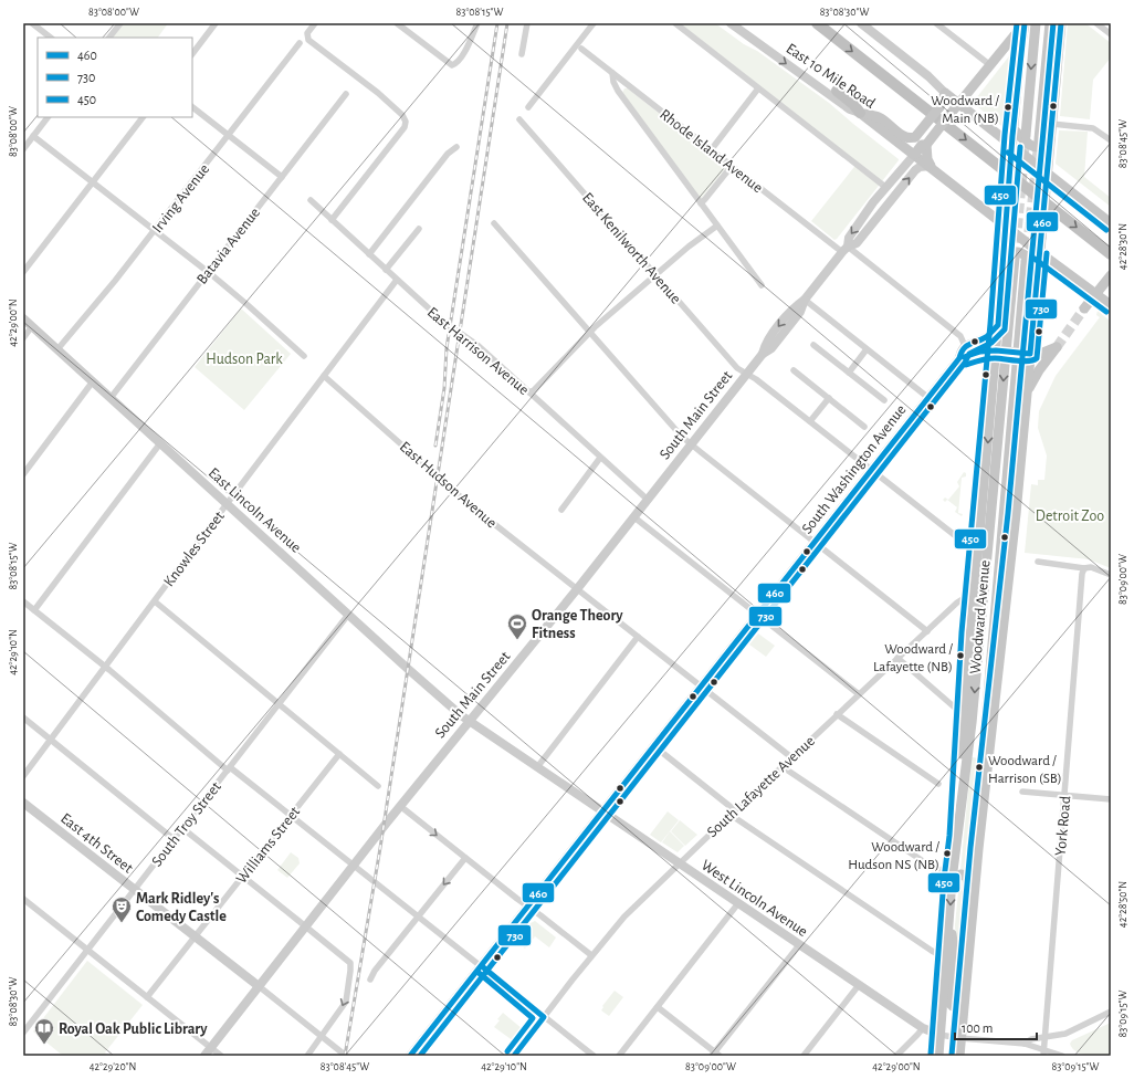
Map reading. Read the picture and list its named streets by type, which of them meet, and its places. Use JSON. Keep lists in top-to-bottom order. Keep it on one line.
{"streets":{"main road":["East 10 Mile Road","South Main Street","South Washington Avenue","East Lincoln Avenue","Woodward Avenue","East 4th Street","West Lincoln Avenue"],"street":["Rhode Island Avenue","Irving Avenue","Batavia Avenue","East Kenilworth Avenue","East Harrison Avenue","East Hudson Avenue","Knowles Street","South Lafayette Avenue","South Troy Street","York Road","Williams Street"]},"crossings":[["East 10 Mile Road","South Main Street"],["East 10 Mile Road","Woodward Avenue"],["Rhode Island Avenue","South Main Street"],["Rhode Island Avenue","South Washington Avenue"],["Irving Avenue","East Lincoln Avenue"],["Batavia Avenue","East Lincoln Avenue"],["East Kenilworth Avenue","South Main Street"],["East Kenilworth Avenue","South Washington Avenue"],["East Kenilworth Avenue","Woodward Avenue"],["East Harrison Avenue","South Main Street"],["East Harrison Avenue","Knowles Street"],["South Main Street","East Hudson Avenue"],["South Main Street","East Lincoln Avenue"],["South Main Street","Woodward Avenue"],["South Main Street","East 4th Street"],["South Main Street","West Lincoln Avenue"],["South Washington Avenue","East Hudson Avenue"],["South Washington Avenue","West Lincoln Avenue"],["East Hudson Avenue","Knowles Street"],["East Hudson Avenue","South Lafayette Avenue"],["East Lincoln Avenue","Knowles Street"],["East Lincoln Avenue","South Troy Street"],["East Lincoln Avenue","West Lincoln Avenue"],["Woodward Avenue","South Lafayette Avenue"],["Woodward Avenue","West Lincoln Avenue"],["South Lafayette Avenue","West Lincoln Avenue"],["South Troy Street","East 4th Street"],["York Road","West Lincoln Avenue"],["East 4th Street","Williams Street"]],"parks":["Hudson Park","Detroit Zoo"],"places":{"other":["Woodward / Main (NB)","Woodward / Lafayette (NB)","Woodward / Harrison (SB)","Woodward / Hudson NS (NB)"],"sports":["Orange Theory Fitness"],"theatre":["Mark Ridley's Comedy Castle"],"library":["Royal Oak Public Library"]},"lines":["transit line 460","transit line 450","transit line 730"],"legend":["460","730","450"],"scale_bar":"100 m","coordinates":["83°08'00\"W","83°08'15\"W","83°08'30\"W","83°08'45\"W","42°28'30\"N","42°29'00\"N","83°09'00\"W","42°29'10\"N","42°28'50\"N","83°09'15\"W","42°29'20\"N"]}
